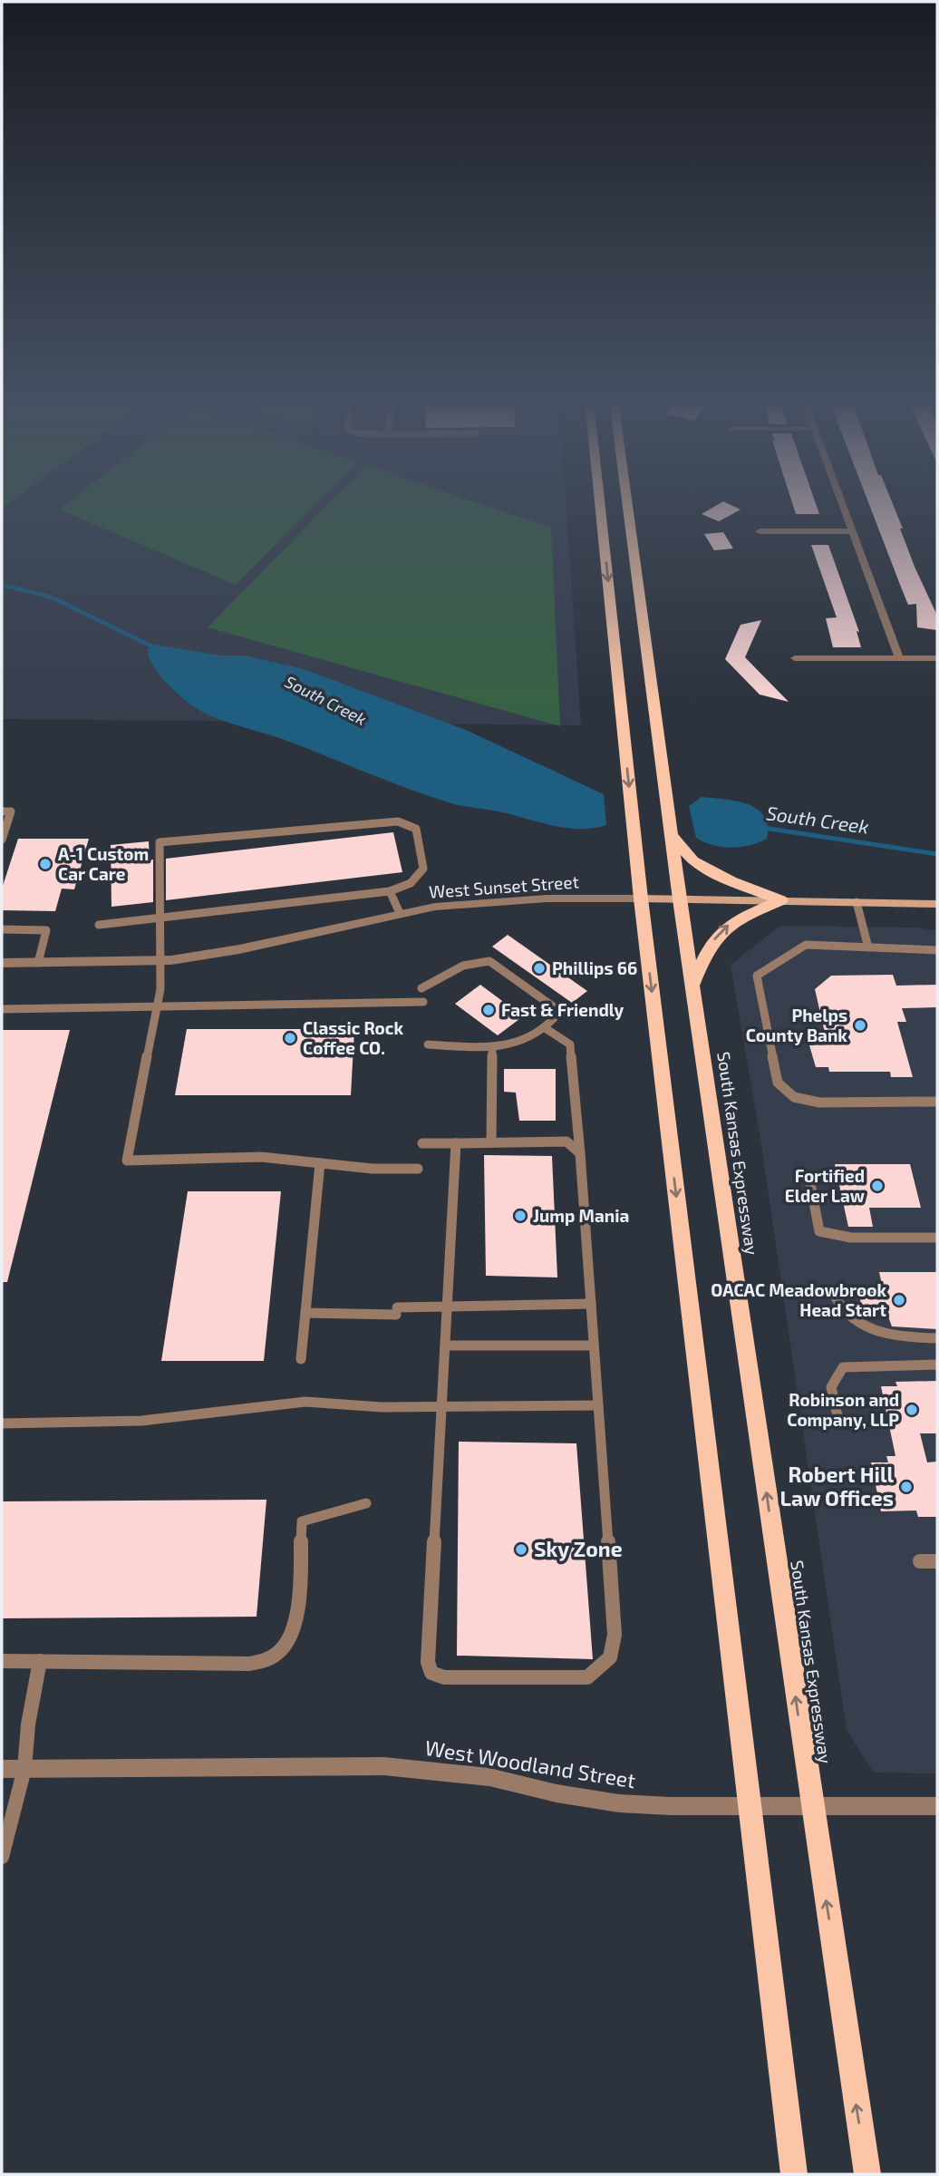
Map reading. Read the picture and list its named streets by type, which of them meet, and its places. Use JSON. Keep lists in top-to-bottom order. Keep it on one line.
{"streets":{"main road":["West Sunset Street","South Kansas Expressway"],"street":["West Woodland Street"]},"crossings":[["West Sunset Street","South Kansas Expressway"],["South Kansas Expressway","West Woodland Street"]],"water":["South Creek"],"places":["A-1 Custom Car Care","Phillips 66","Fast & Friendly","Phelps County Bank","Classic Rock Coffee CO.","Fortified Elder Law","Jump Mania","OACAC Meadowbrook Head Start","Robinson and Company, LLP","Robert Hill Law Offices","Sky Zone"]}
